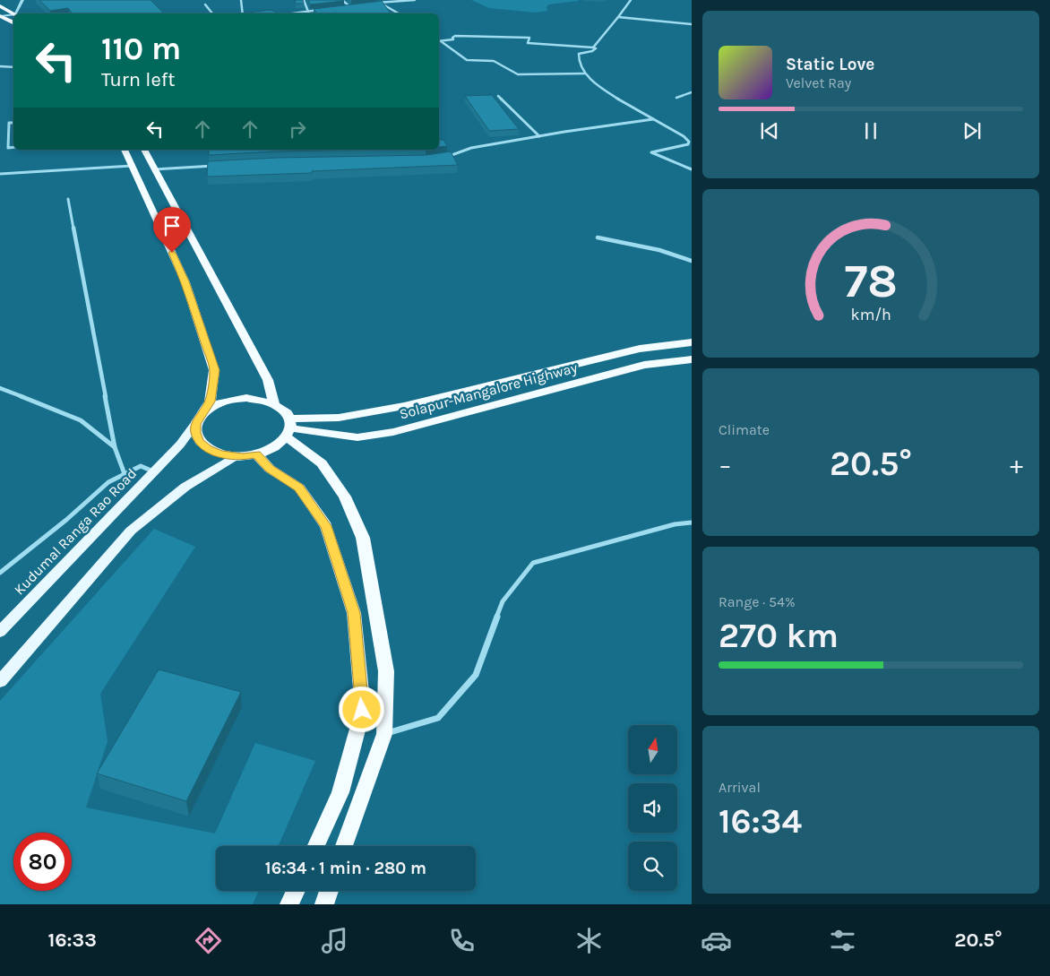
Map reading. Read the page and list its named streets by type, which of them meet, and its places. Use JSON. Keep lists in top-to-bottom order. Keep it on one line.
{"streets":{"highway":["Solapur-Mangalore Highway"],"main road":["Kudumal Ranga Rao Road"]},"crossings":[["Solapur-Mangalore Highway","Kudumal Ranga Rao Road"]],"north":"top","page":{"turn":["110 m","Turn left"],"song":["Static Love","Velvet Ray"],"tile":["Climate",["Range · 54%","270 km"],["Arrival","16:34"]],"heat":["−","20.5°","+"],"limit":"80","trip":"16:34 · 1 min · 280 m","tabs":["16:33","20.5°"],"gauge":["78","km/h"]}}
